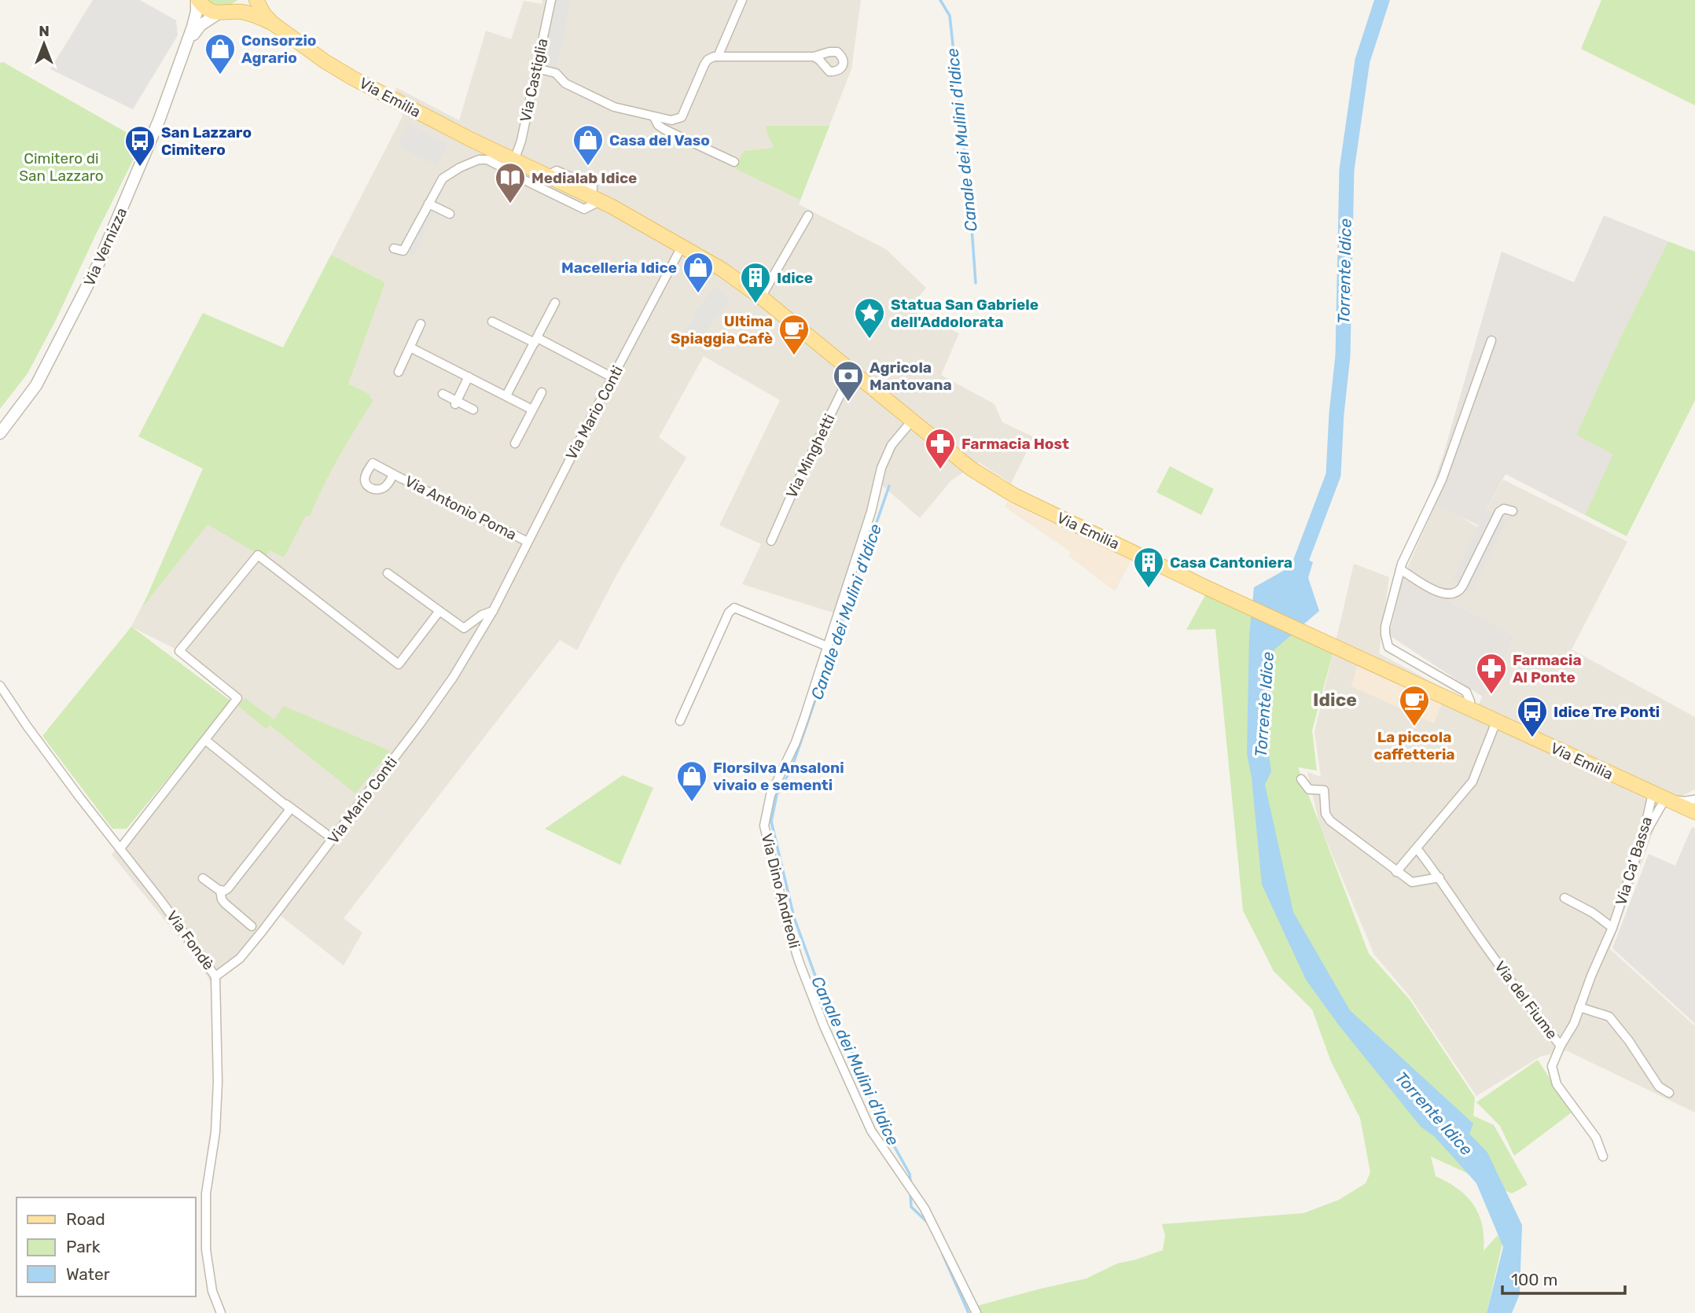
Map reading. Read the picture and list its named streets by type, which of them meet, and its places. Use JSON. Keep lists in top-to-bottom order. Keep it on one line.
{"streets":{"main road":["Via Emilia"],"street":["Via Castiglia","Via Vernizza","Via Mario Conti","Via Minghetti","Via Antonio Poma","Via Ca' Bassa","Via Dino Andreoli","Via Fondè","Via del Fiume"]},"crossings":[["Via Castiglia","Via Emilia"],["Via Emilia","Via Vernizza"],["Via Emilia","Via Mario Conti"],["Via Emilia","Via Minghetti"],["Via Emilia","Via Ca' Bassa"],["Via Emilia","Via Dino Andreoli"],["Via Mario Conti","Via Antonio Poma"],["Via Mario Conti","Via Fondè"],["Via Ca' Bassa","Via del Fiume"]],"districts":["Idice"],"water":["Canale dei Mulini d'Idice","Torrente Idice"],"parks":["Cimitero di San Lazzaro"],"places":{"shop":["Consorzio Agrario","Casa del Vaso","Macelleria Idice","Florsilva Ansaloni vivaio e sementi"],"bus stop":["San Lazzaro Cimitero","Idice Tre Ponti"],"library":["Medialab Idice"],"building":["Idice","Casa Cantoniera"],"place":["Statua San Gabriele dell'Addolorata"],"cafe":["Ultima Spiaggia Cafè","La piccola caffetteria"],"bank":["Agricola Mantovana"],"pharmacy":["Farmacia Host","Farmacia Al Ponte"]},"legend":["Road","Park","Water"],"scale_bar":"100 m","north":"top"}
